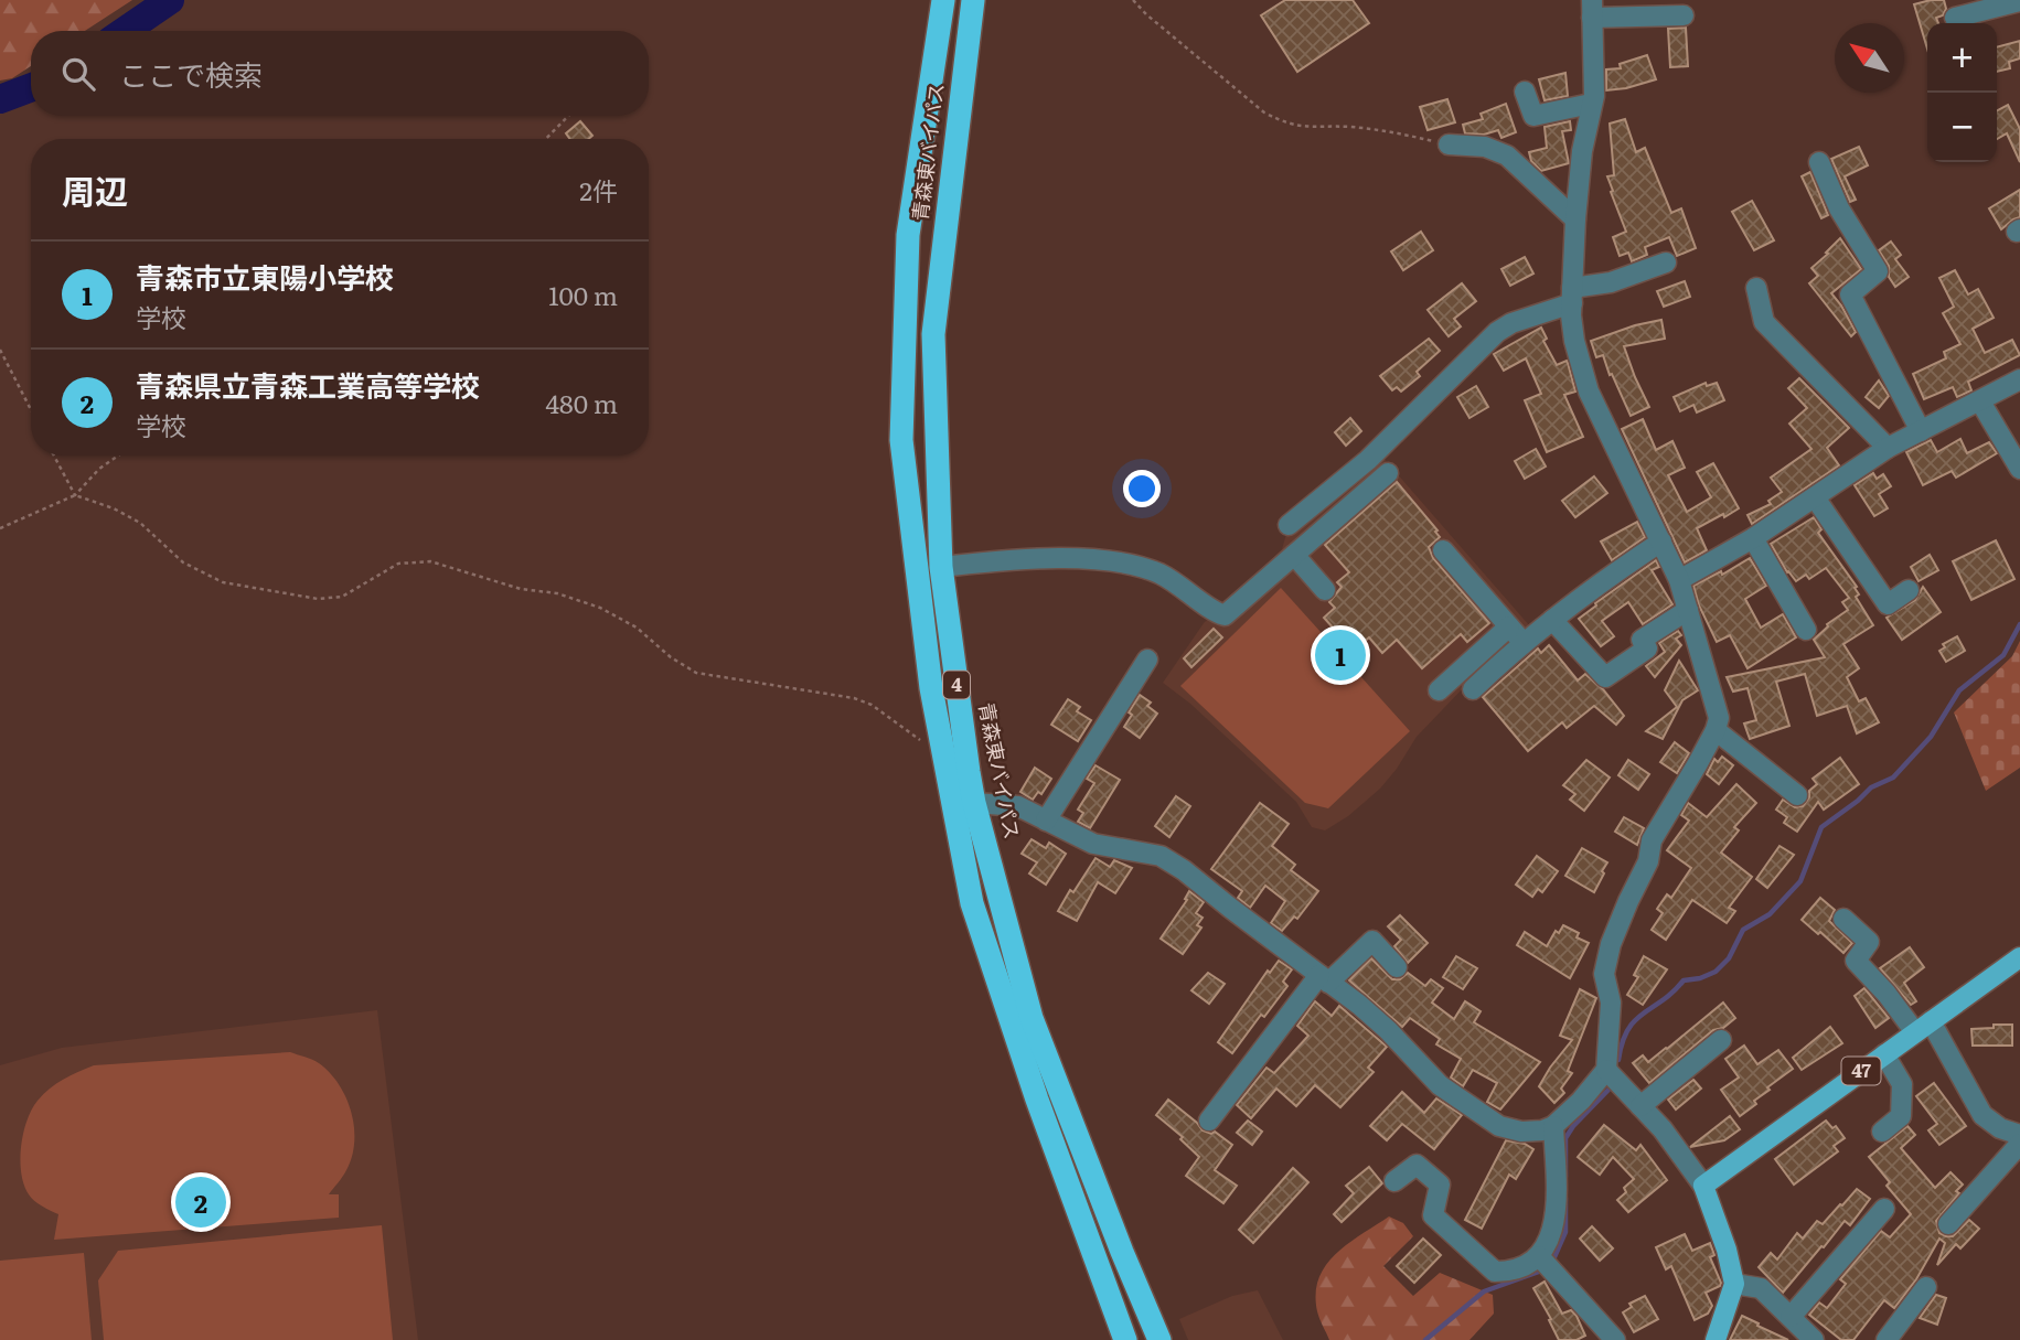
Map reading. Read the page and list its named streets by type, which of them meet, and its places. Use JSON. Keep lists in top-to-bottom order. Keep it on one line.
{"streets":{"highway":["青森東バイパス","4"],"main road":["47"]},"north":"top left","page":{"map_buttons":["+","−"],"search":"ここで検索","heading":["周辺","2件"],"list":[{"mark":"1","name":"青森市立東陽小学校","note":"学校","value":"100 m"},{"mark":"2","name":"青森県立青森工業高等学校","note":"学校","value":"480 m"}],"pins":["1","2"]}}
